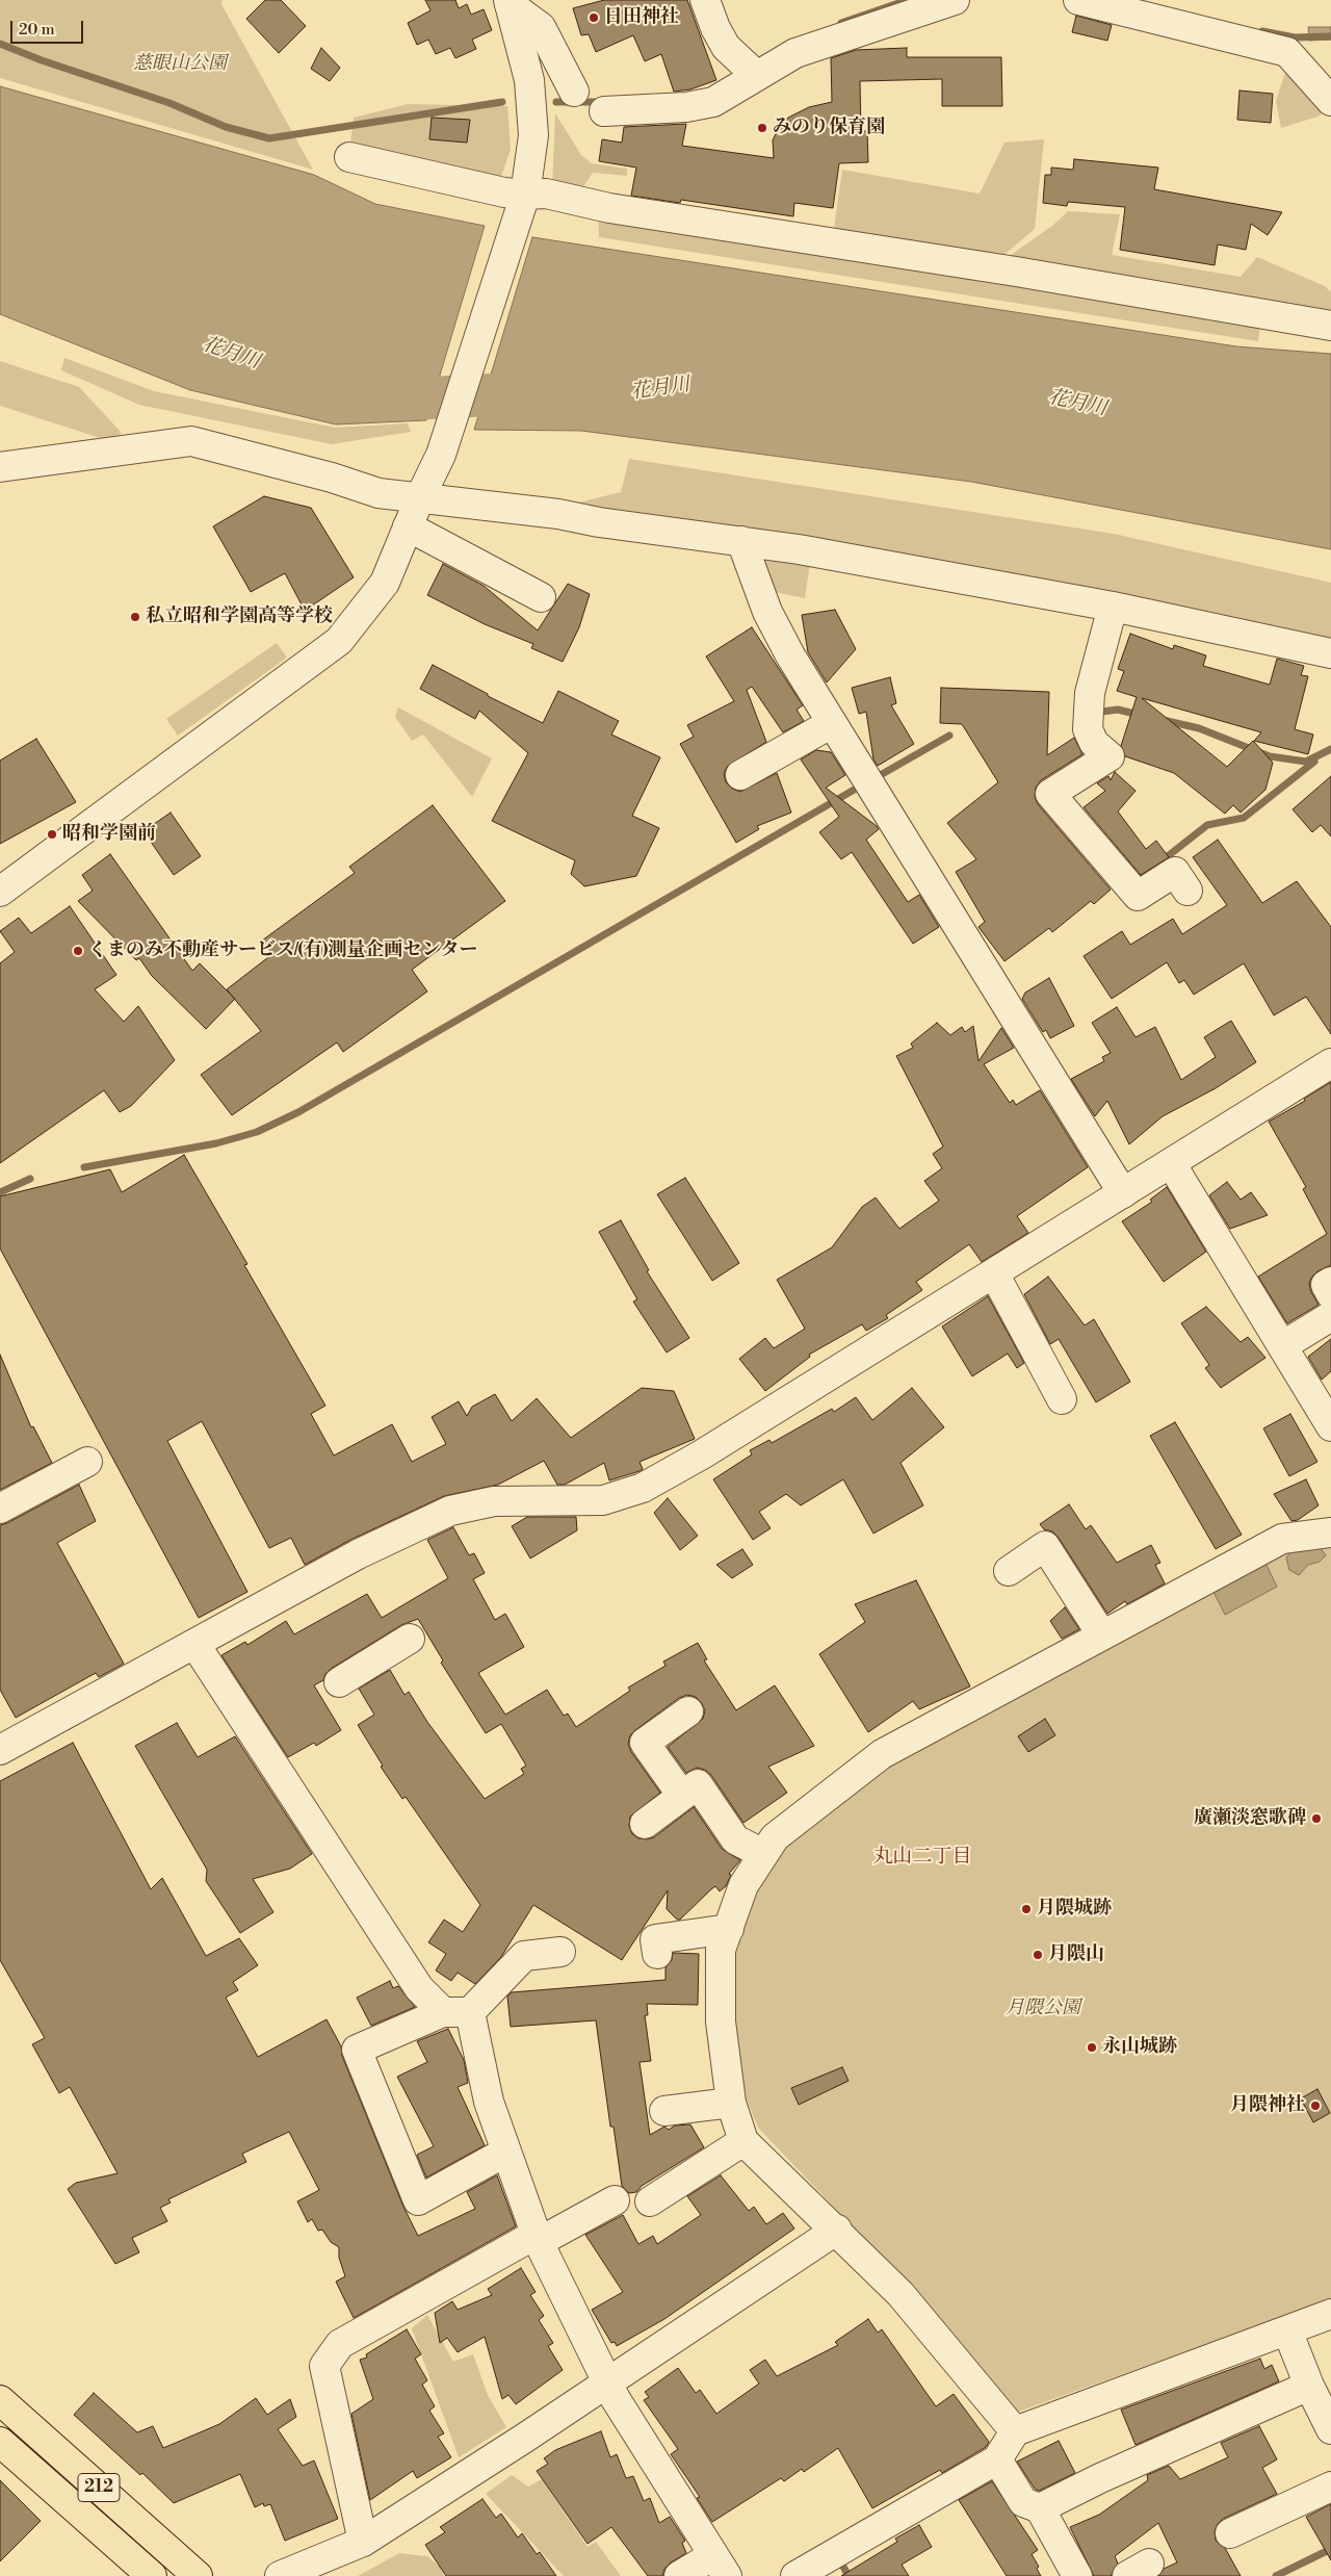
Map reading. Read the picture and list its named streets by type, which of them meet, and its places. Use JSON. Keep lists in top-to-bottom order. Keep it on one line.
{"streets":{"highway":["212"]},"districts":["丸山二丁目"],"water":["花月川"],"parks":["慈眼山公園","月隈公園"],"places":["日田神社","みのり保育園","私立昭和学園高等学校","昭和学園前","くまのみ不動産サービス/(有)測量企画センター","廣瀬淡窓歌碑","月隈城跡","月隈山","永山城跡","月隈神社"],"scale_bar":"20 m"}
